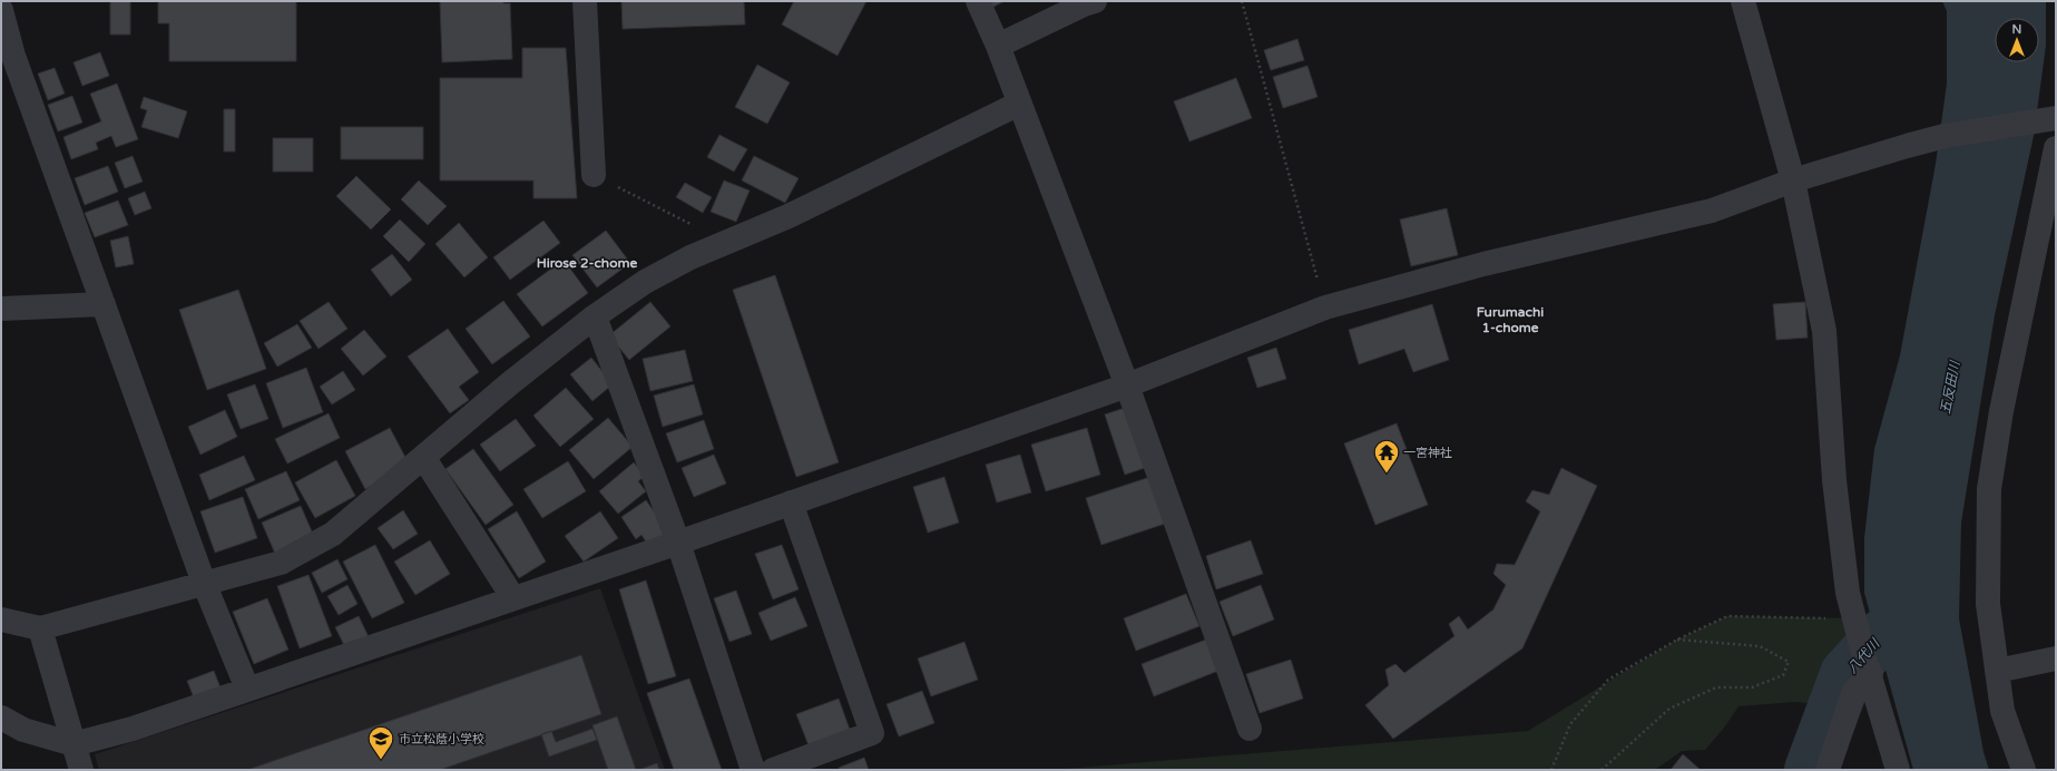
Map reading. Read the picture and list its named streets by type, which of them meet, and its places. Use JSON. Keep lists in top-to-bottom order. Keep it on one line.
{"districts":["Hirose 2-chome","Furumachi 1-chome"],"water":["五反田川","八代川"],"places":{"temple":["一宮神社"],"school or university":["市立松蔭小学校"]},"north":"top"}
